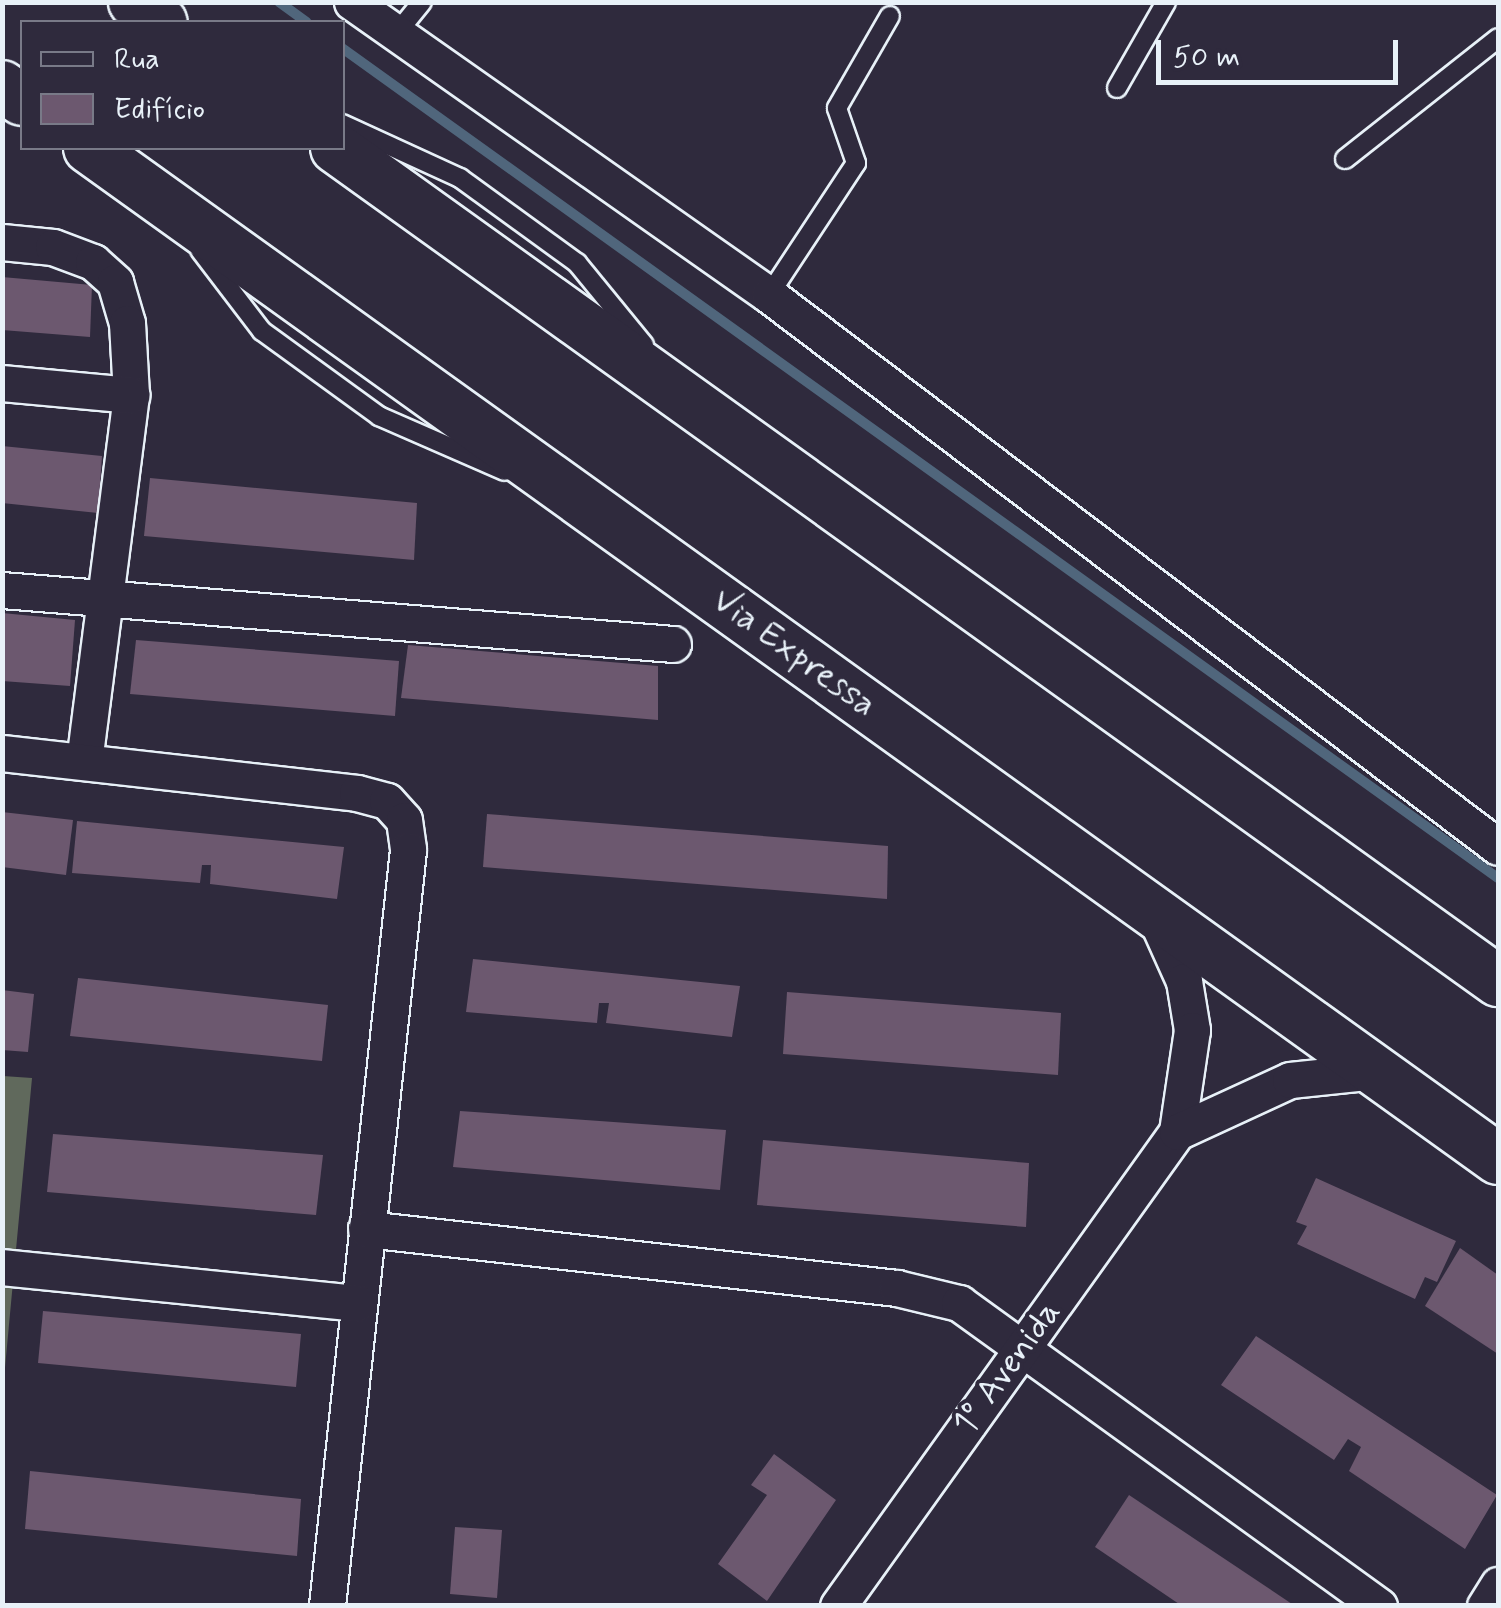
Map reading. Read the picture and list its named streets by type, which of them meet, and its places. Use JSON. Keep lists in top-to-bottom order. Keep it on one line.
{"streets":{"main road":["Via Expressa"],"street":["1º Avenida"]},"legend":["Rua","Edifício"],"scale_bar":"50 m"}
